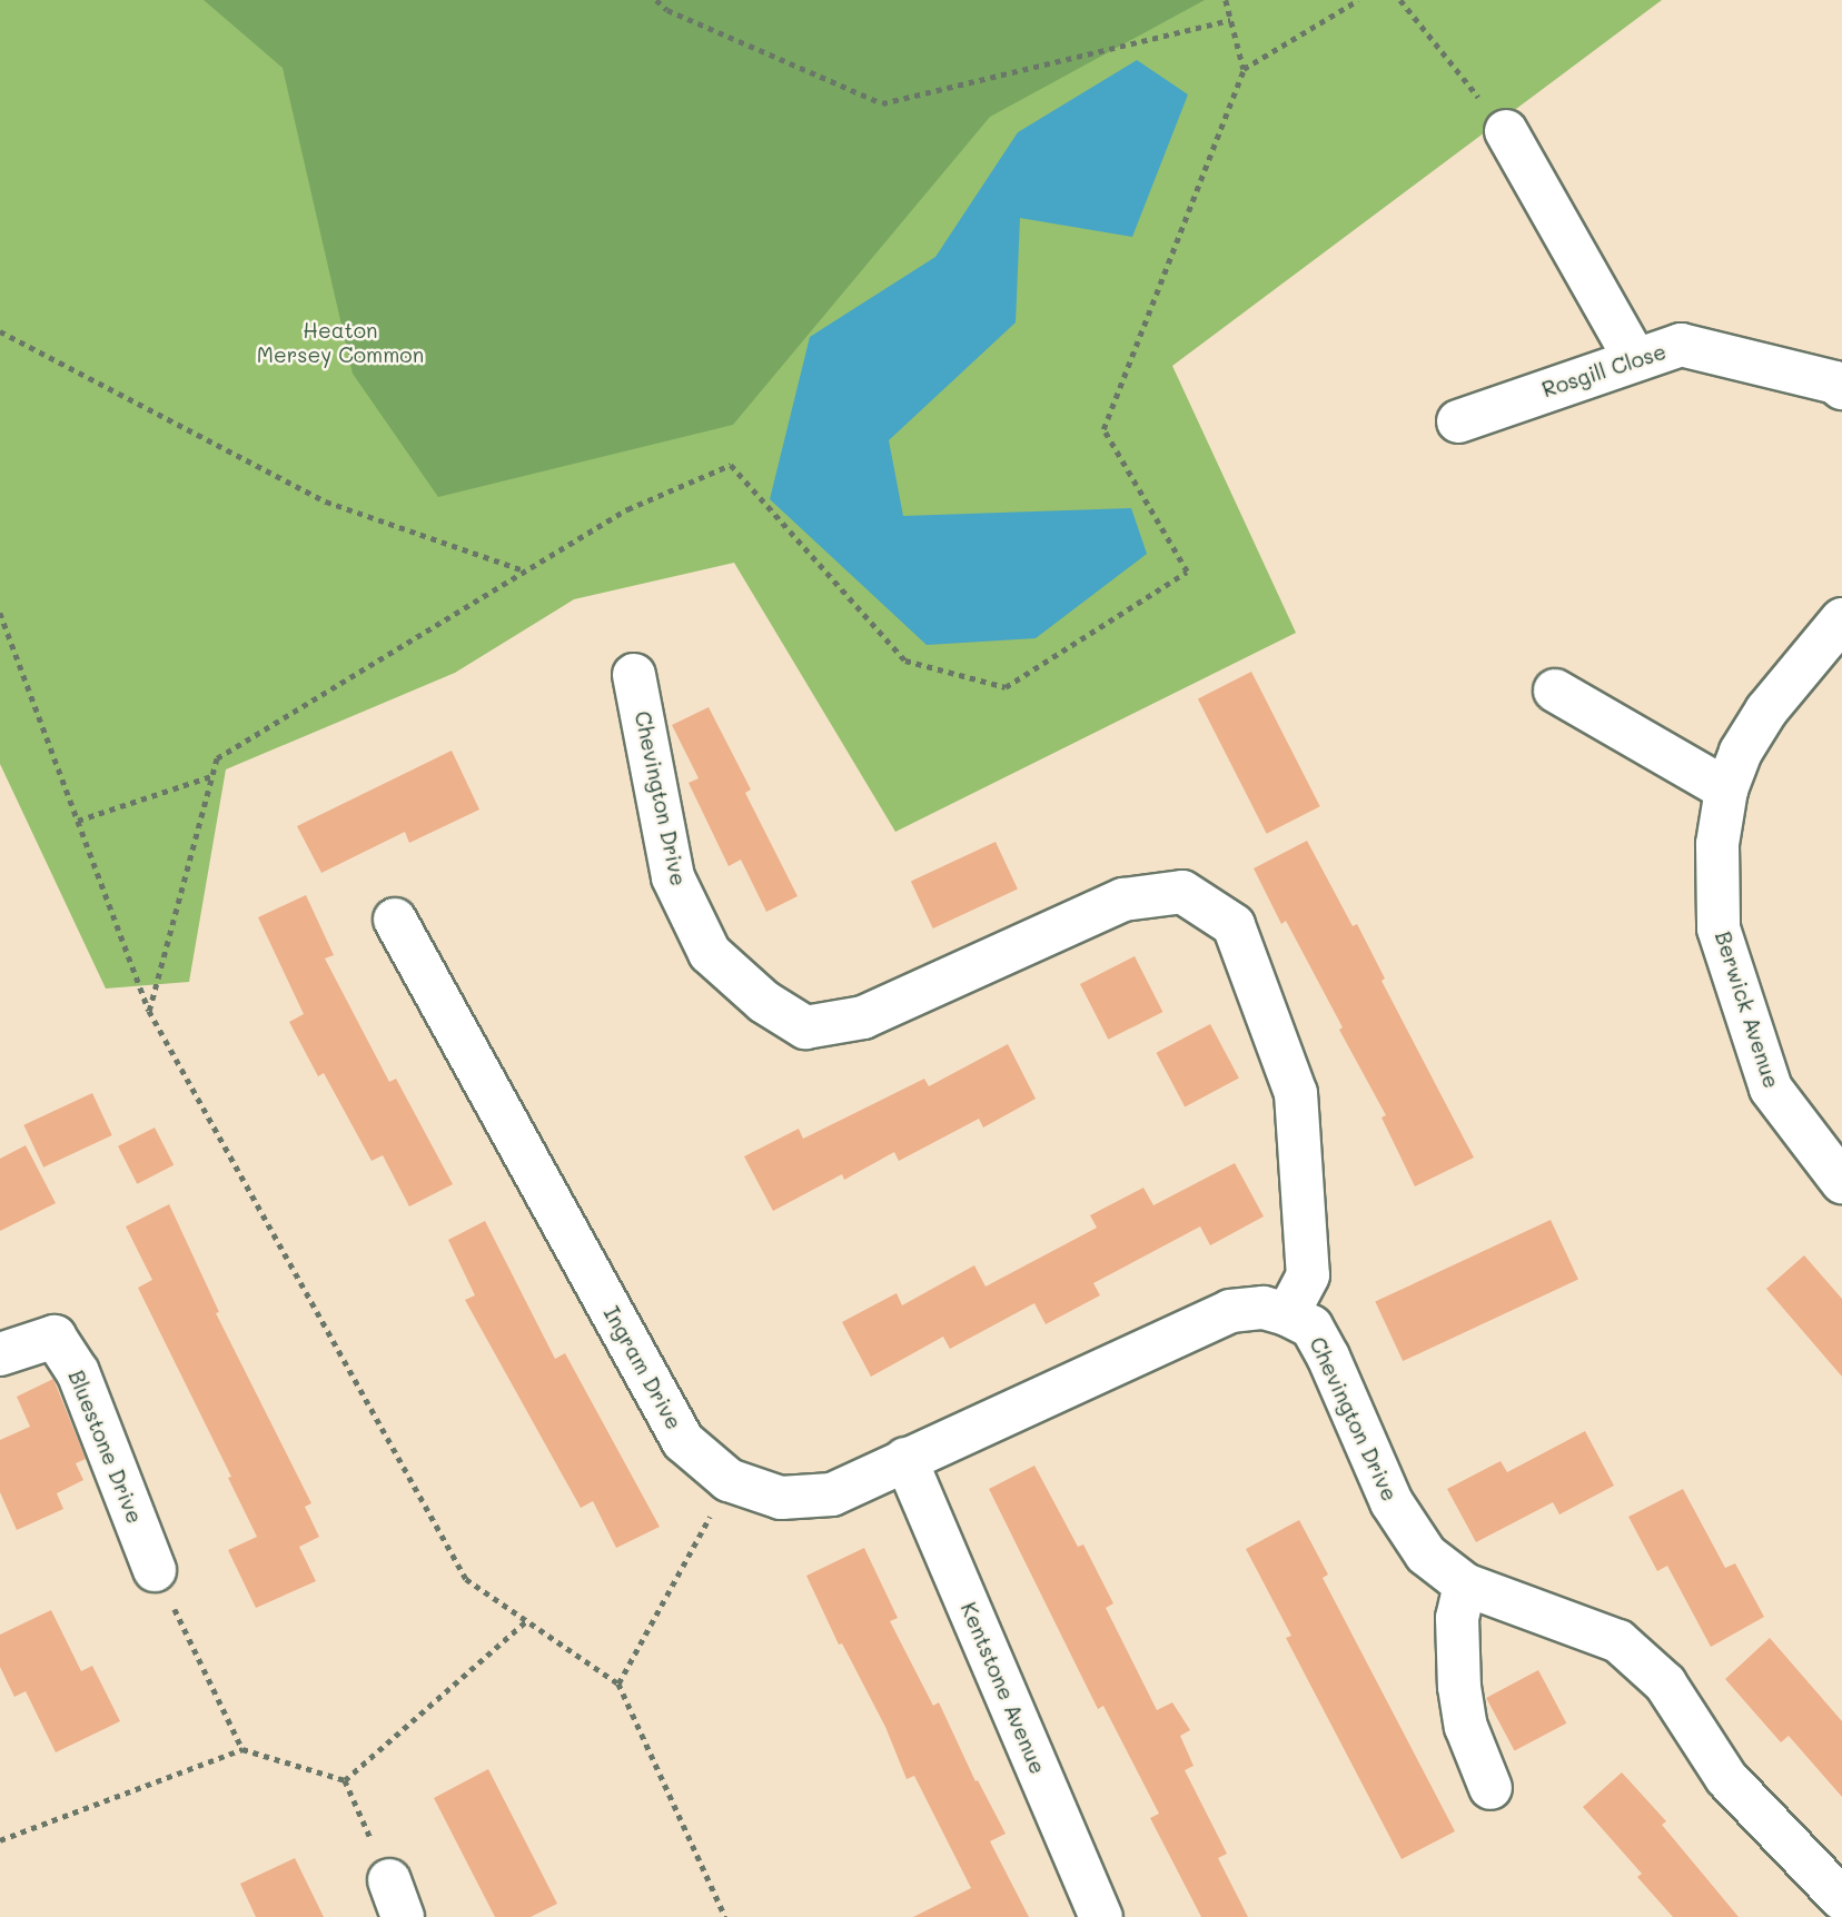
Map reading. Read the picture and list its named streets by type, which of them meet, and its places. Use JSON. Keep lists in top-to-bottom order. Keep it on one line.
{"streets":{"street":["Rosgill Close","Chevington Drive","Berwick Avenue","Ingram Drive","Bluestone Drive","Kentstone Avenue"]},"crossings":[["Chevington Drive","Ingram Drive"],["Ingram Drive","Kentstone Avenue"]],"parks":["Heaton Mersey Common"]}
